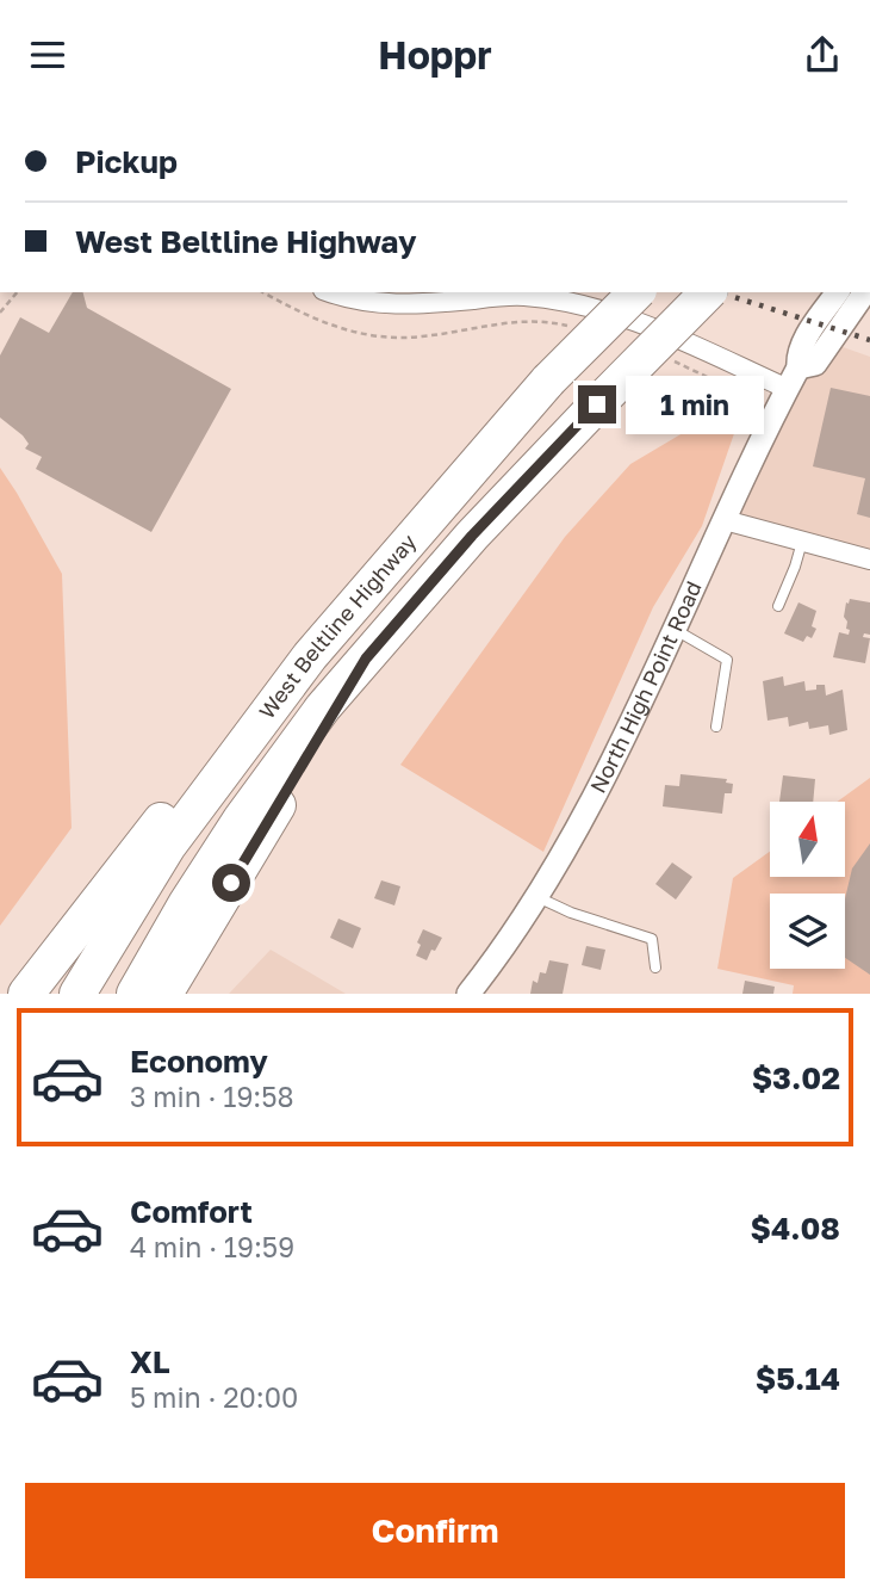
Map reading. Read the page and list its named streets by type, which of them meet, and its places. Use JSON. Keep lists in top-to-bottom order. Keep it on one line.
{"streets":{"highway":["West Beltline Highway"],"street":["North High Point Road"]},"north":"top","page":{"header":"Hoppr","banner":["Pickup","West Beltline Highway"],"bubble":"1 min","list":[{"name":"Economy","note":"3 min · 19:58","value":"$3.02"},{"name":"Comfort","note":"4 min · 19:59","value":"$4.08"},{"name":"XL","note":"5 min · 20:00","value":"$5.14"}],"buttons":"Confirm"}}
